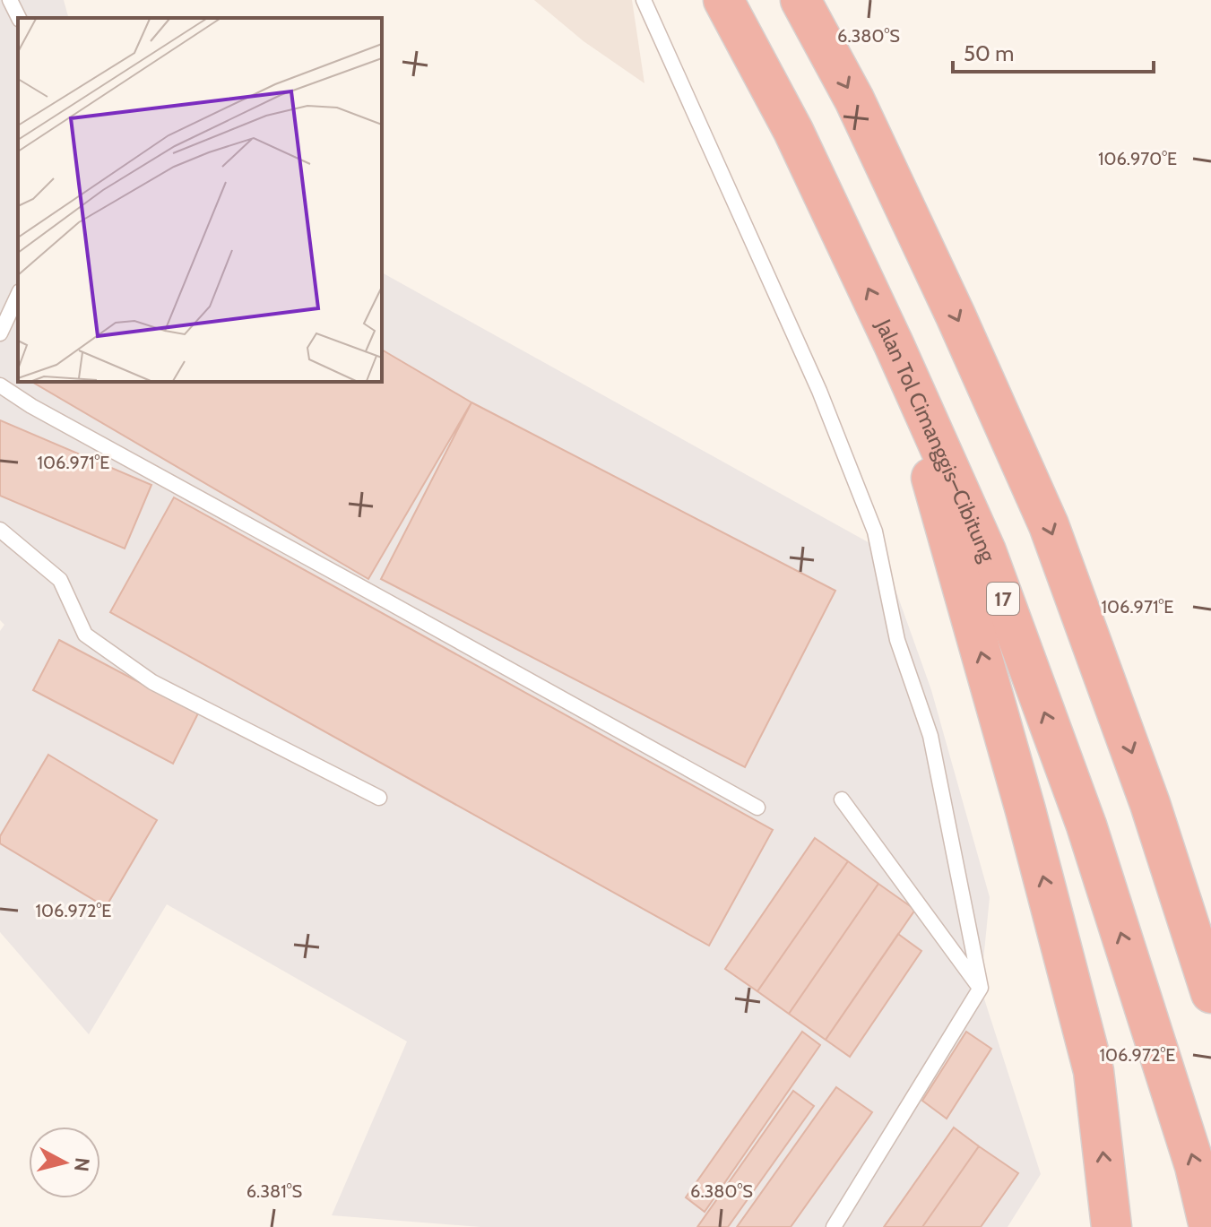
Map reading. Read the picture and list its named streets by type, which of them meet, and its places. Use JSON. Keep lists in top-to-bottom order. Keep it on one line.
{"streets":{"highway":["Jalan Tol Cimanggis–Cibitung","17"]},"scale_bar":"50 m","north":"right","coordinates":["6.380°S","106.970°E","106.971°E","106.972°E","6.381°S"]}
